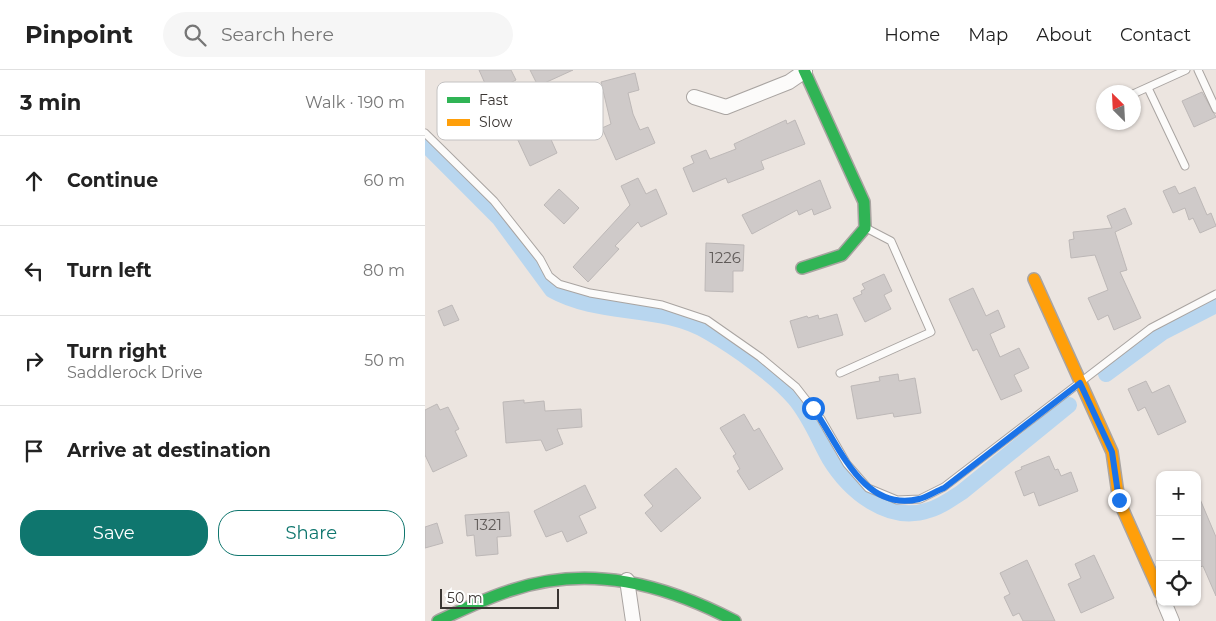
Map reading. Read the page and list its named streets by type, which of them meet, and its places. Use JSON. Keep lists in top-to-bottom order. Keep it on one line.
{"house_numbers":["1226","1321"],"legend":["Fast","Slow"],"scale_bar":"50 m","north":"top left","page":{"header":"Pinpoint","search":"Search here","nav":["Home","Map","About","Contact"],"heading":["3 min","Walk · 190 m"],"list":[["Continue","60 m"],["Turn left","80 m"],["Turn right","Saddlerock Drive","50 m"],"Arrive at destination"],"map_buttons":["+","−"],"buttons":["Save","Share"],"scale":"50 m"}}
